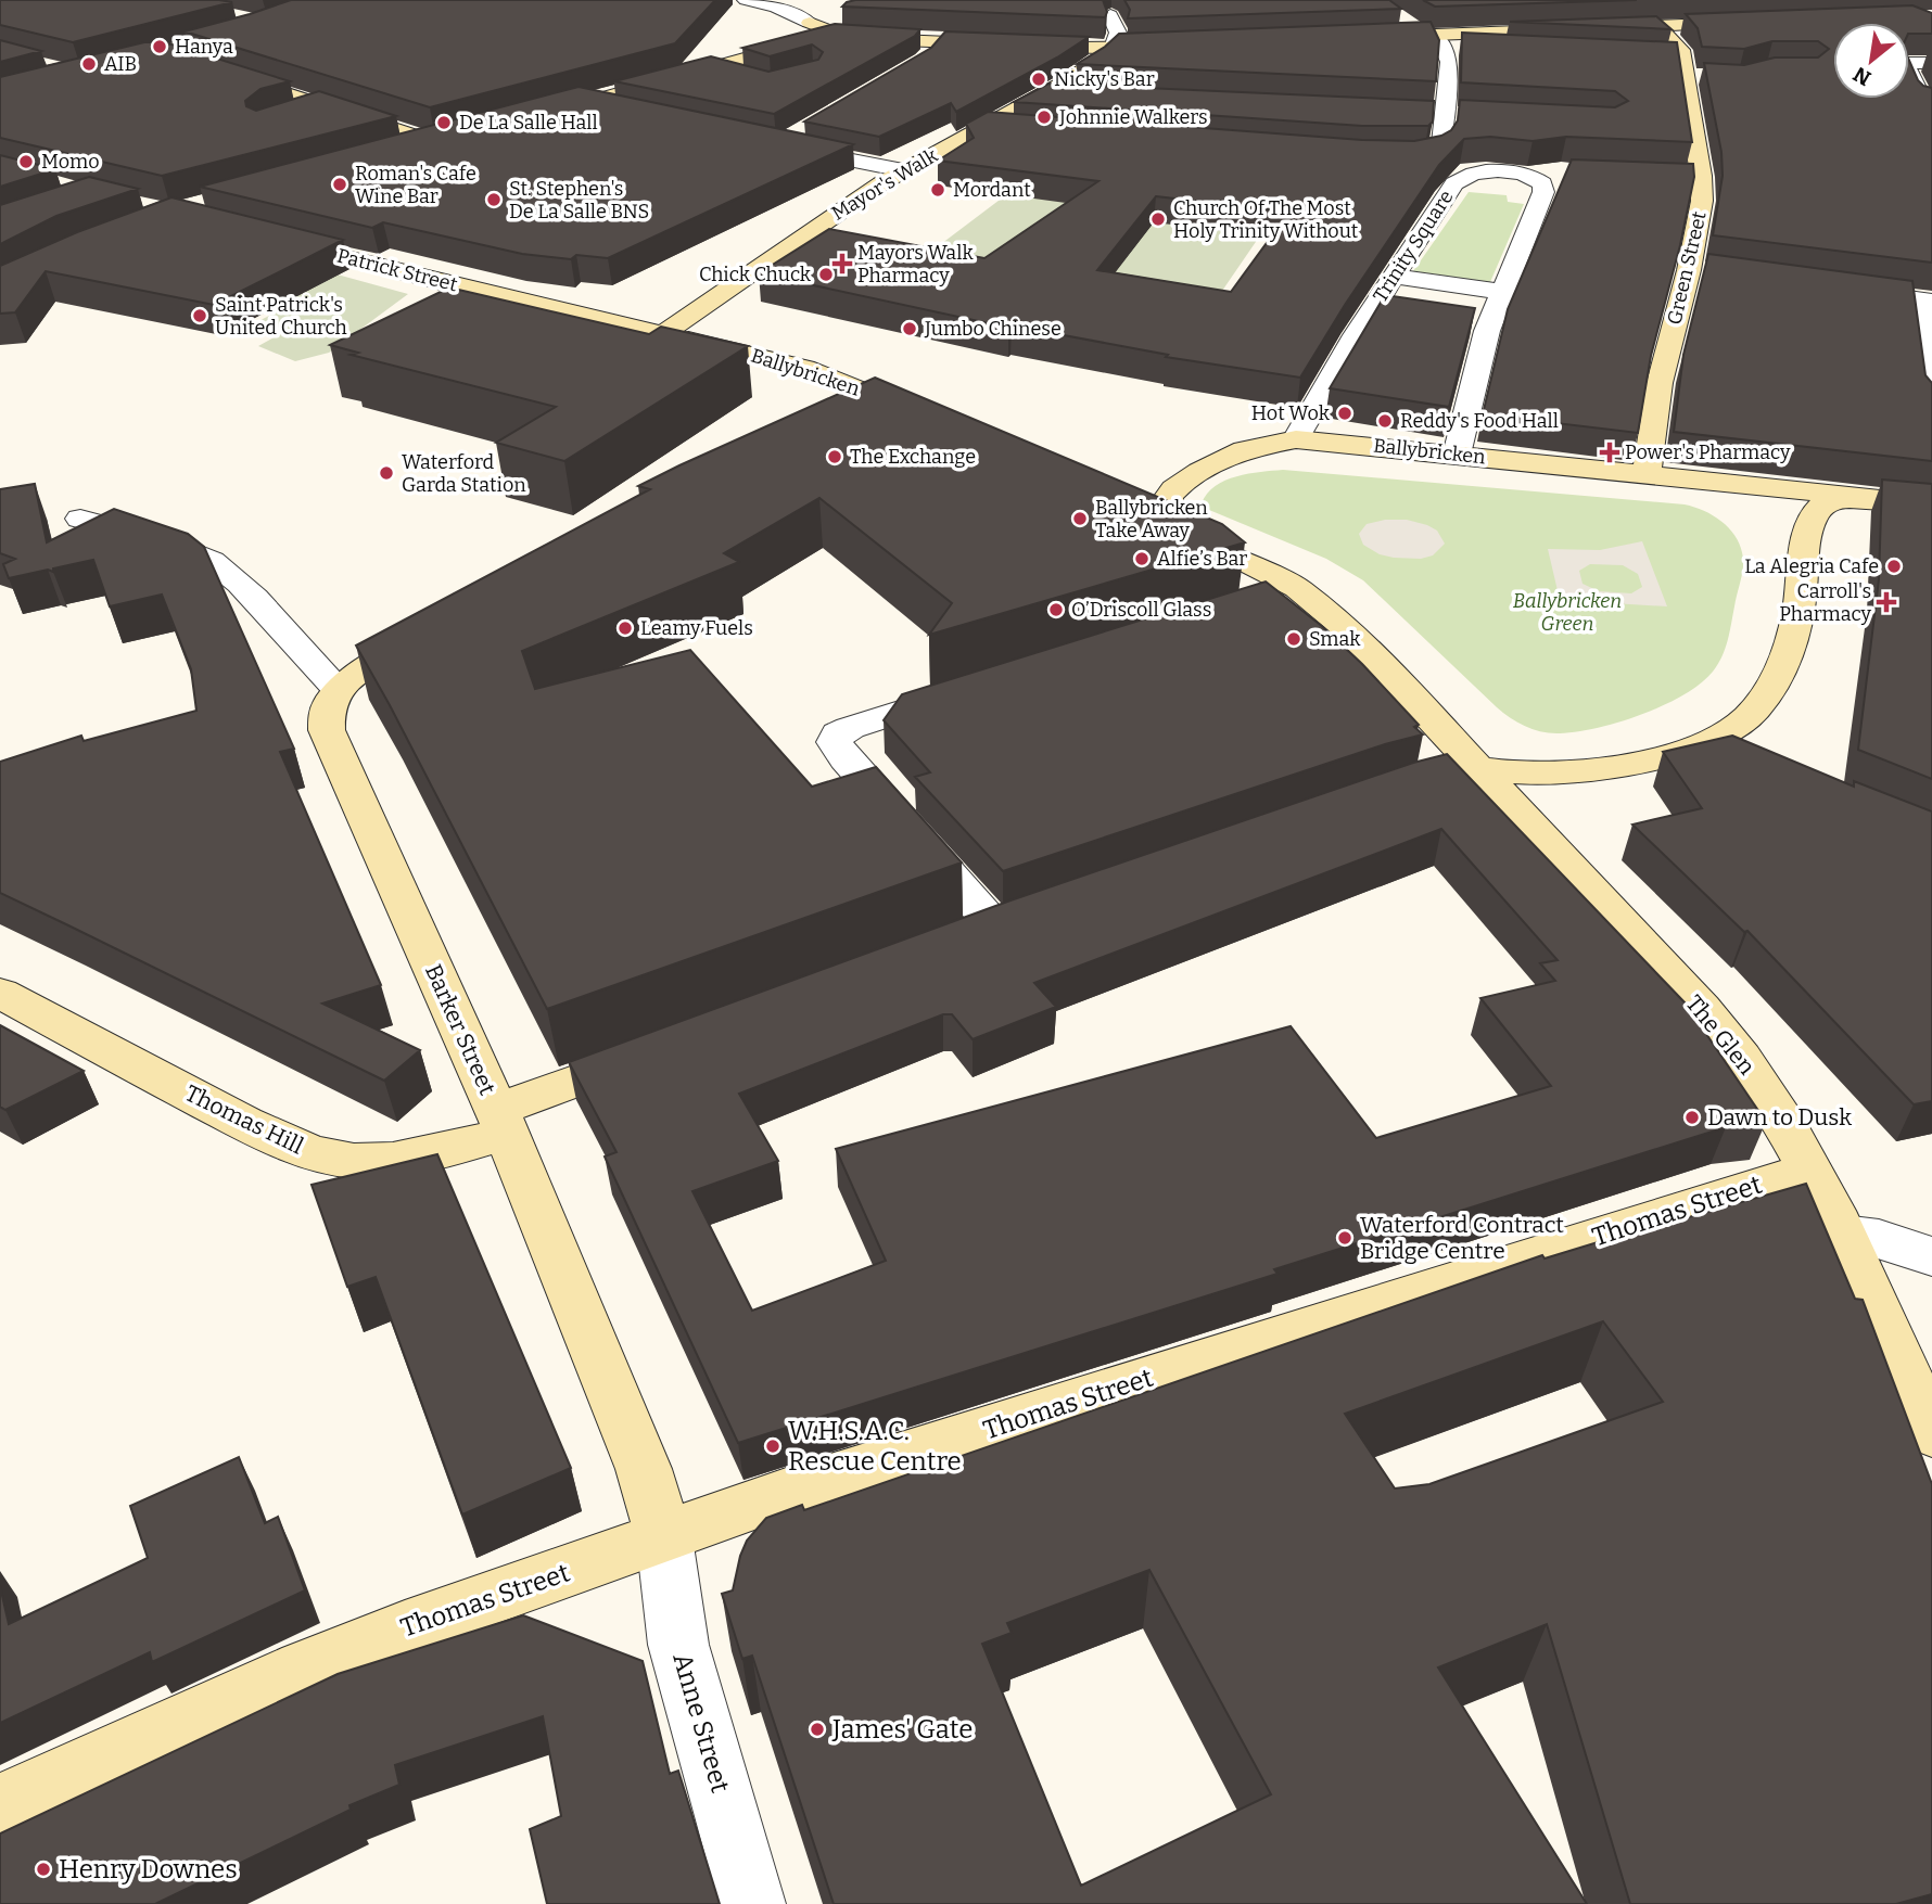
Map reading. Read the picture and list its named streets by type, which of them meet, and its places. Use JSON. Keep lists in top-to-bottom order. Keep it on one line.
{"streets":{"street":["Mayor's Walk","Trinity Square","Green Street","Patrick Street","Ballybricken","Barker Street","The Glen","Thomas Hill","Thomas Street","Anne Street"]},"crossings":[["Mayor's Walk","Patrick Street"],["Mayor's Walk","Ballybricken"],["Trinity Square","Ballybricken"],["Green Street","Ballybricken"],["Patrick Street","Ballybricken"],["Ballybricken","The Glen"],["Barker Street","Thomas Hill"],["Barker Street","Thomas Street"],["Barker Street","Anne Street"],["The Glen","Thomas Street"],["Thomas Street","Anne Street"]],"parks":["Ballybricken Green"],"places":{"other":["Hanya","AIB","Nicky's Bar","Johnnie Walkers","De La Salle Hall","Momo","Roman's Cafe Wine Bar","Mordant","St. Stephen's De La Salle BNS","Church Of The Most Holy Trinity Without","Chick Chuck","Saint Patrick's United Church","Jumbo Chinese","Hot Wok","Reddy's Food Hall","The Exchange","Waterford Garda Station","Ballybricken Take Away","Alfie’s Bar","La Alegria Cafe","O’Driscoll Glass","Leamy Fuels","Smak","Dawn to Dusk","Waterford Contract Bridge Centre","W.H.S.A.C. Rescue Centre","James' Gate","Henry Downes"],"health":["Mayors Walk Pharmacy","Power's Pharmacy","Carroll's Pharmacy"]},"north":"bottom left"}
